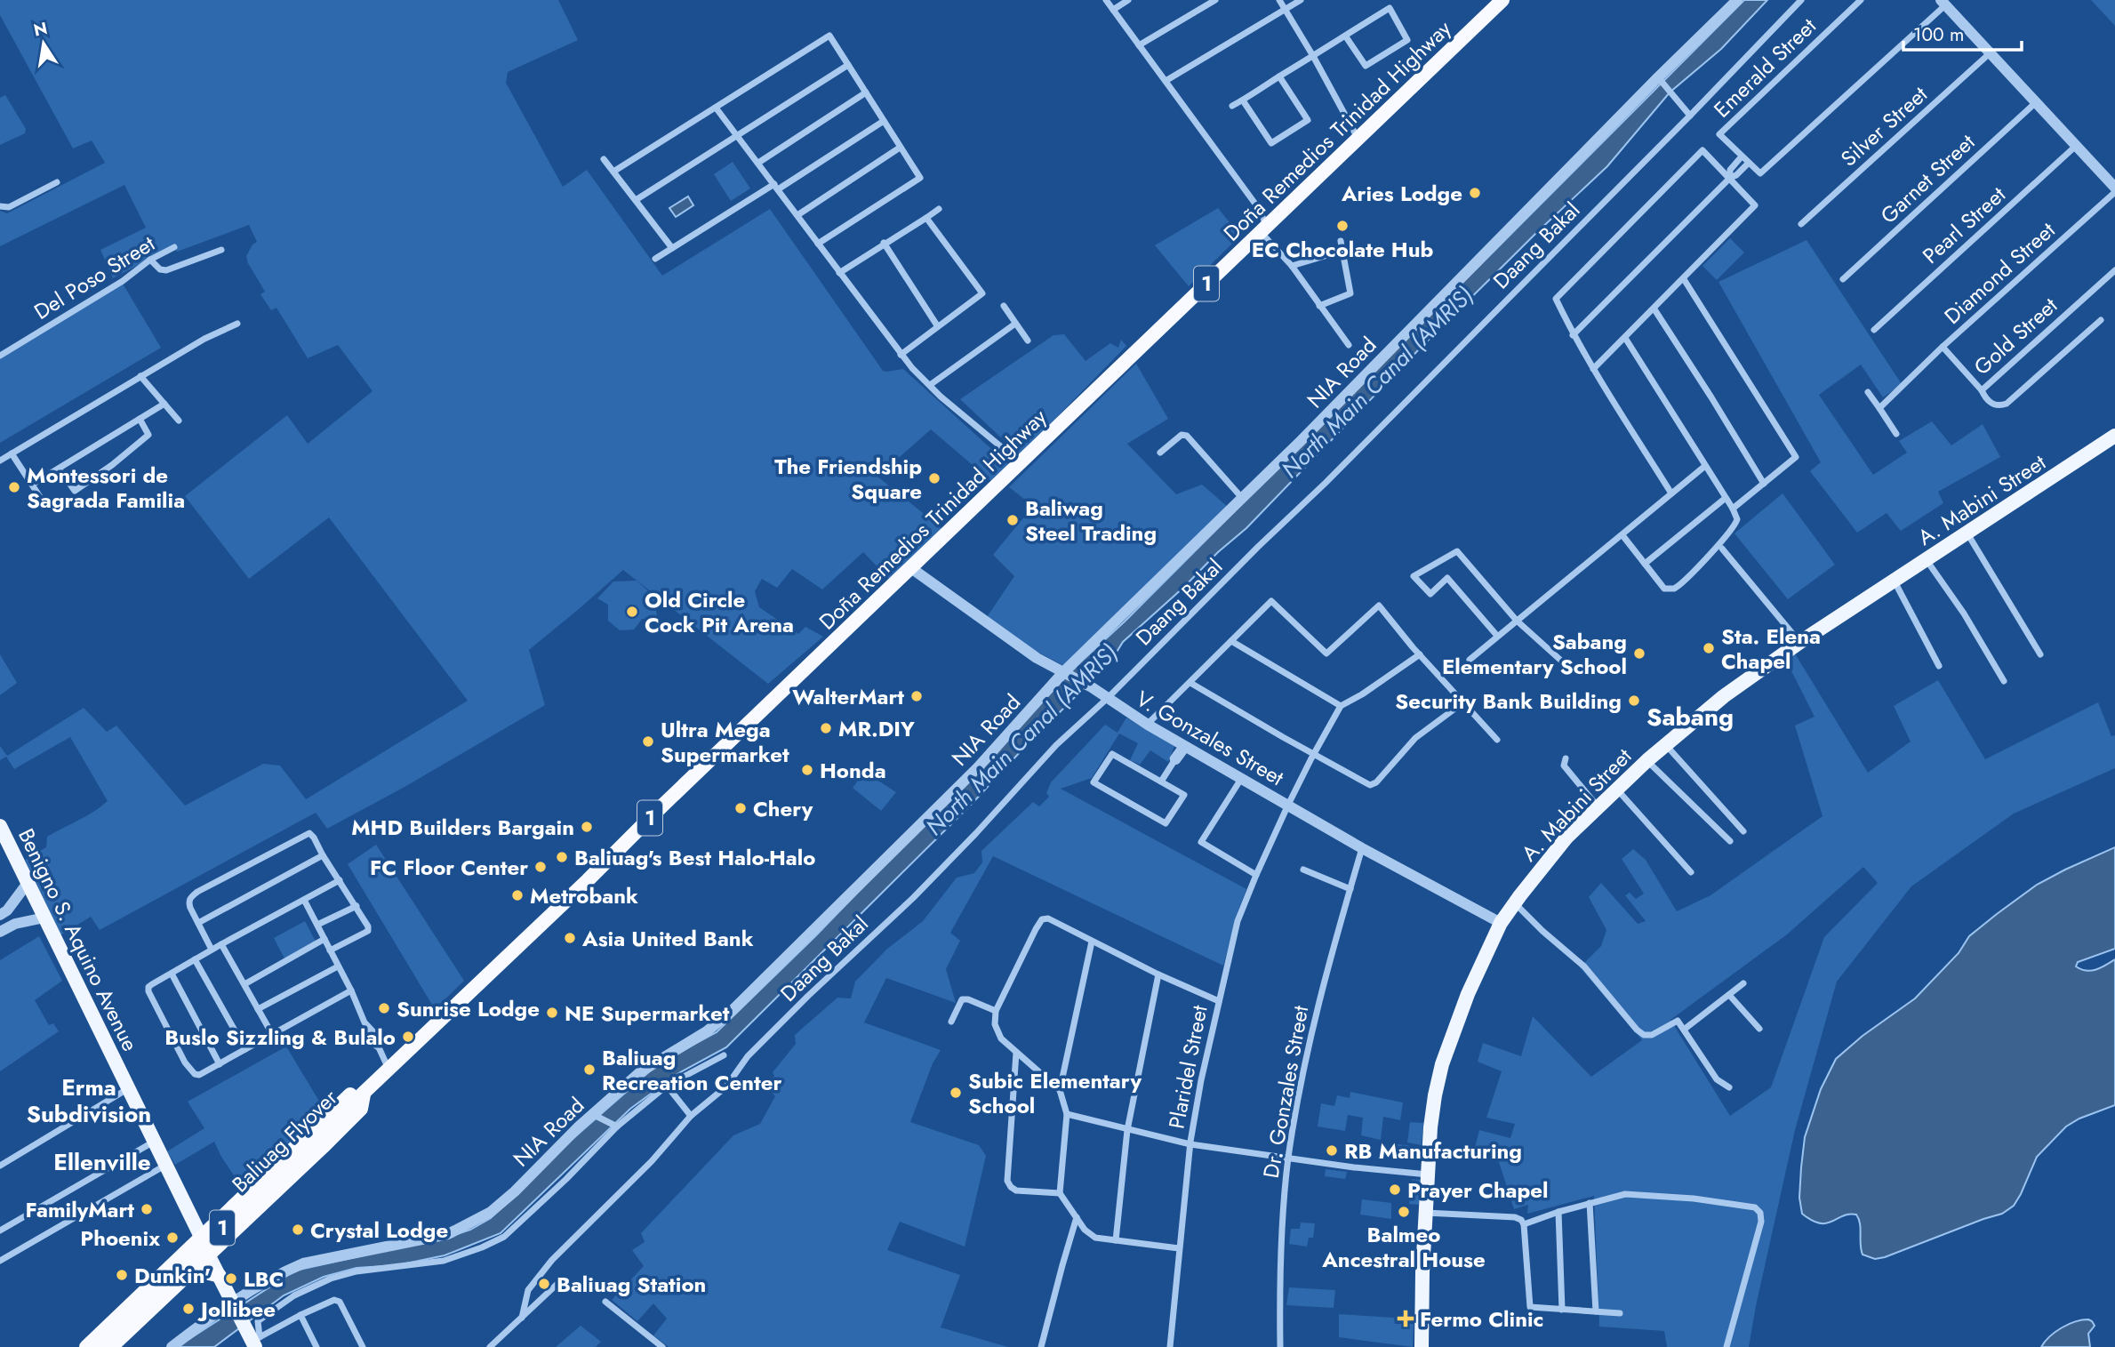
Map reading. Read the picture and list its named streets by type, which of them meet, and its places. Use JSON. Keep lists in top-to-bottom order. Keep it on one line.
{"streets":{"highway":["Doña Remedios Trinidad Highway","1","Baliuag Flyover"],"main road":["A. Mabini Street","Benigno S. Aquino Avenue"],"street":["Emerald Street","Silver Street","Garnet Street","Pearl Street","Daang Bakal","Diamond Street","Del Poso Street","Gold Street","NIA Road","V. Gonzales Street","Plaridel Street","Dr. Gonzales Street"]},"crossings":[["Doña Remedios Trinidad Highway","V. Gonzales Street"],["Doña Remedios Trinidad Highway","Benigno S. Aquino Avenue"],["Doña Remedios Trinidad Highway","Baliuag Flyover"],["Daang Bakal","V. Gonzales Street"],["Diamond Street","Gold Street"],["NIA Road","V. Gonzales Street"],["A. Mabini Street","V. Gonzales Street"],["V. Gonzales Street","Plaridel Street"],["V. Gonzales Street","Dr. Gonzales Street"]],"districts":["Sabang","Erma Subdivision","Ellenville"],"water":["North Main Canal (AMRIS)"],"places":{"other":["Aries Lodge","EC Chocolate Hub","The Friendship Square","Montessori de Sagrada Familia","Baliwag Steel Trading","Old Circle Cock Pit Arena","Sta. Elena Chapel","Sabang Elementary School","WalterMart","Security Bank Building","MR.DIY","Ultra Mega Supermarket","Honda","Chery","MHD Builders Bargain","Baliuag's Best Halo-Halo","FC Floor Center","Metrobank","Asia United Bank","Sunrise Lodge","NE Supermarket","Buslo Sizzling & Bulalo","Baliuag Recreation Center","Subic Elementary School","RB Manufacturing","Prayer Chapel","FamilyMart","Balmeo Ancestral House","Crystal Lodge","Phoenix","Dunkin'","LBC","Baliuag Station","Jollibee"],"health":["Fermo Clinic"]},"scale_bar":"100 m","north":"top"}
